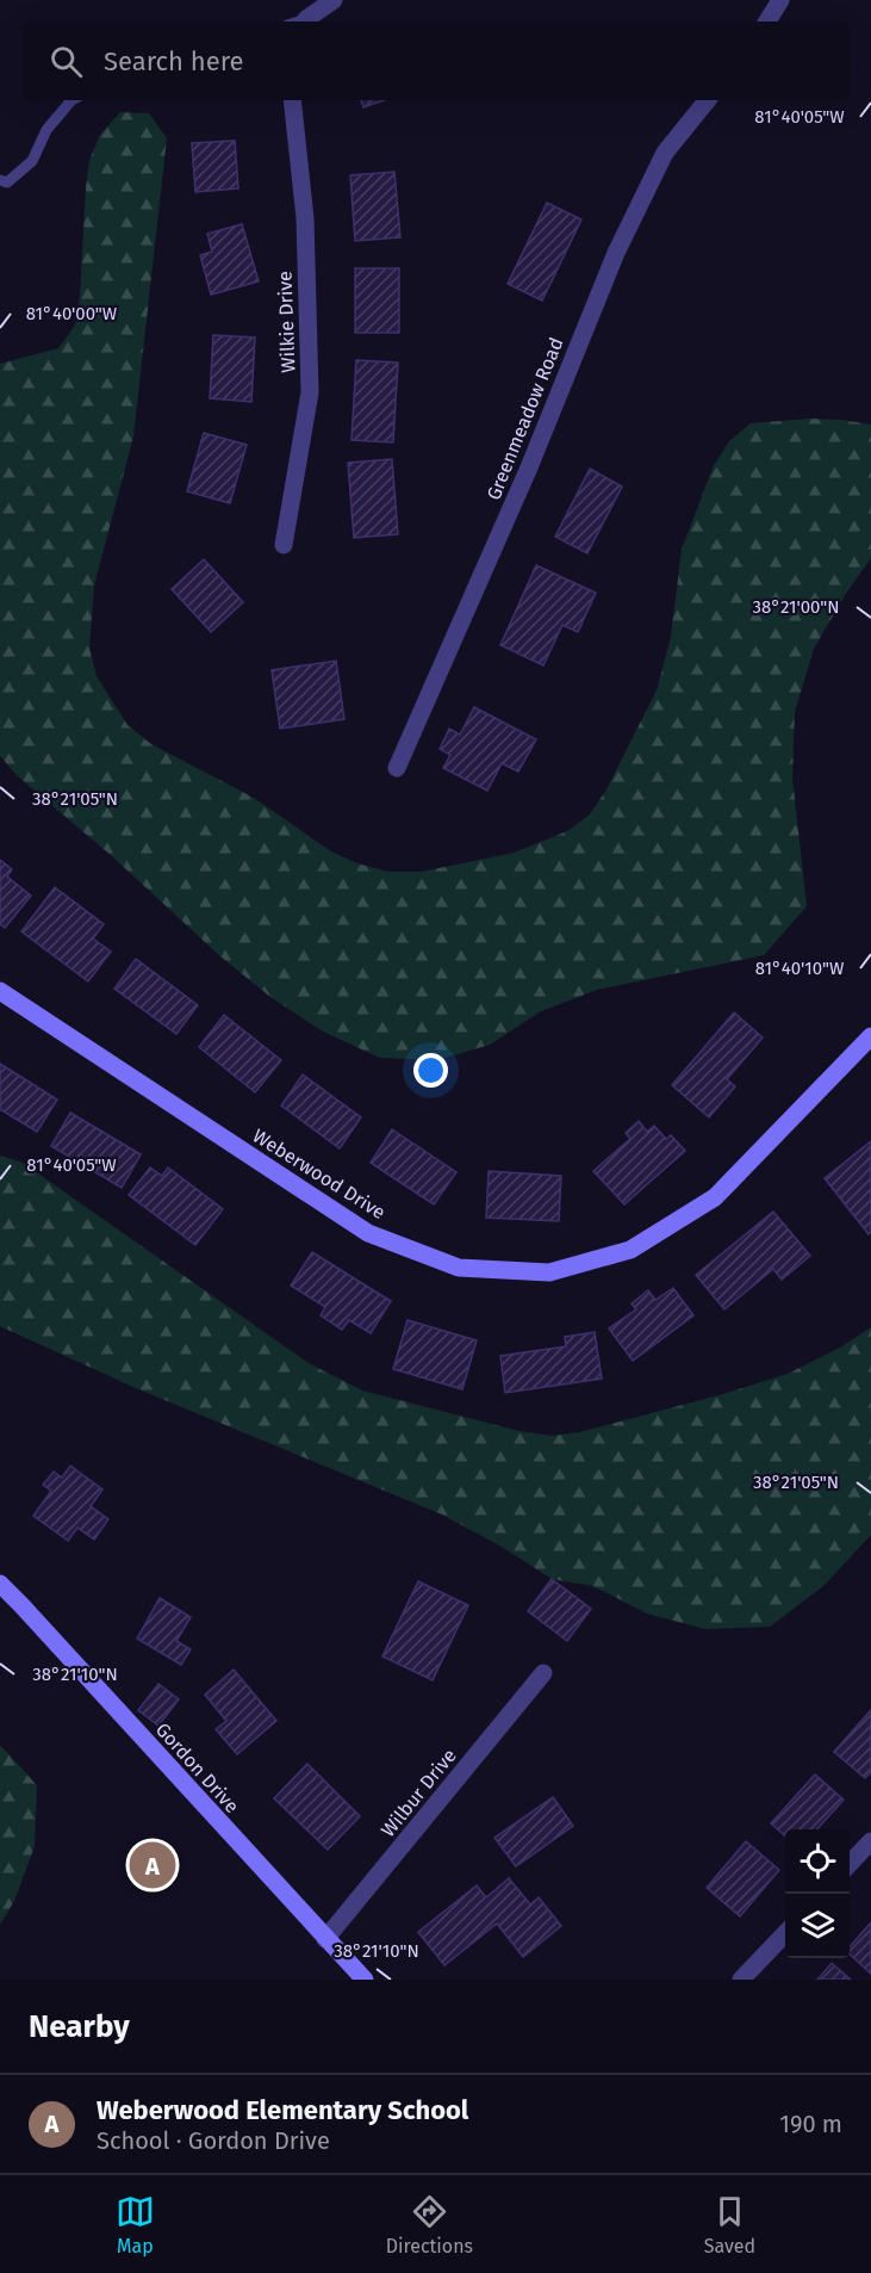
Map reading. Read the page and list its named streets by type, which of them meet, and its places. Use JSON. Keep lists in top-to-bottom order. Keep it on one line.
{"streets":{"street":["Wilkie Drive","Greenmeadow Road","Weberwood Drive","Gordon Drive","Wilbur Drive"]},"crossings":[["Gordon Drive","Wilbur Drive"]],"page":{"search":"Search here","pins":"A","heading":"Nearby","list":[{"mark":"A","name":"Weberwood Elementary School","note":"School · Gordon Drive","value":"190 m"}],"nav":["Map","Directions","Saved"]},"coordinates":["81°40'05\"W","81°40'00\"W","38°21'00\"N","38°21'05\"N","81°40'10\"W","38°21'10\"N"]}
